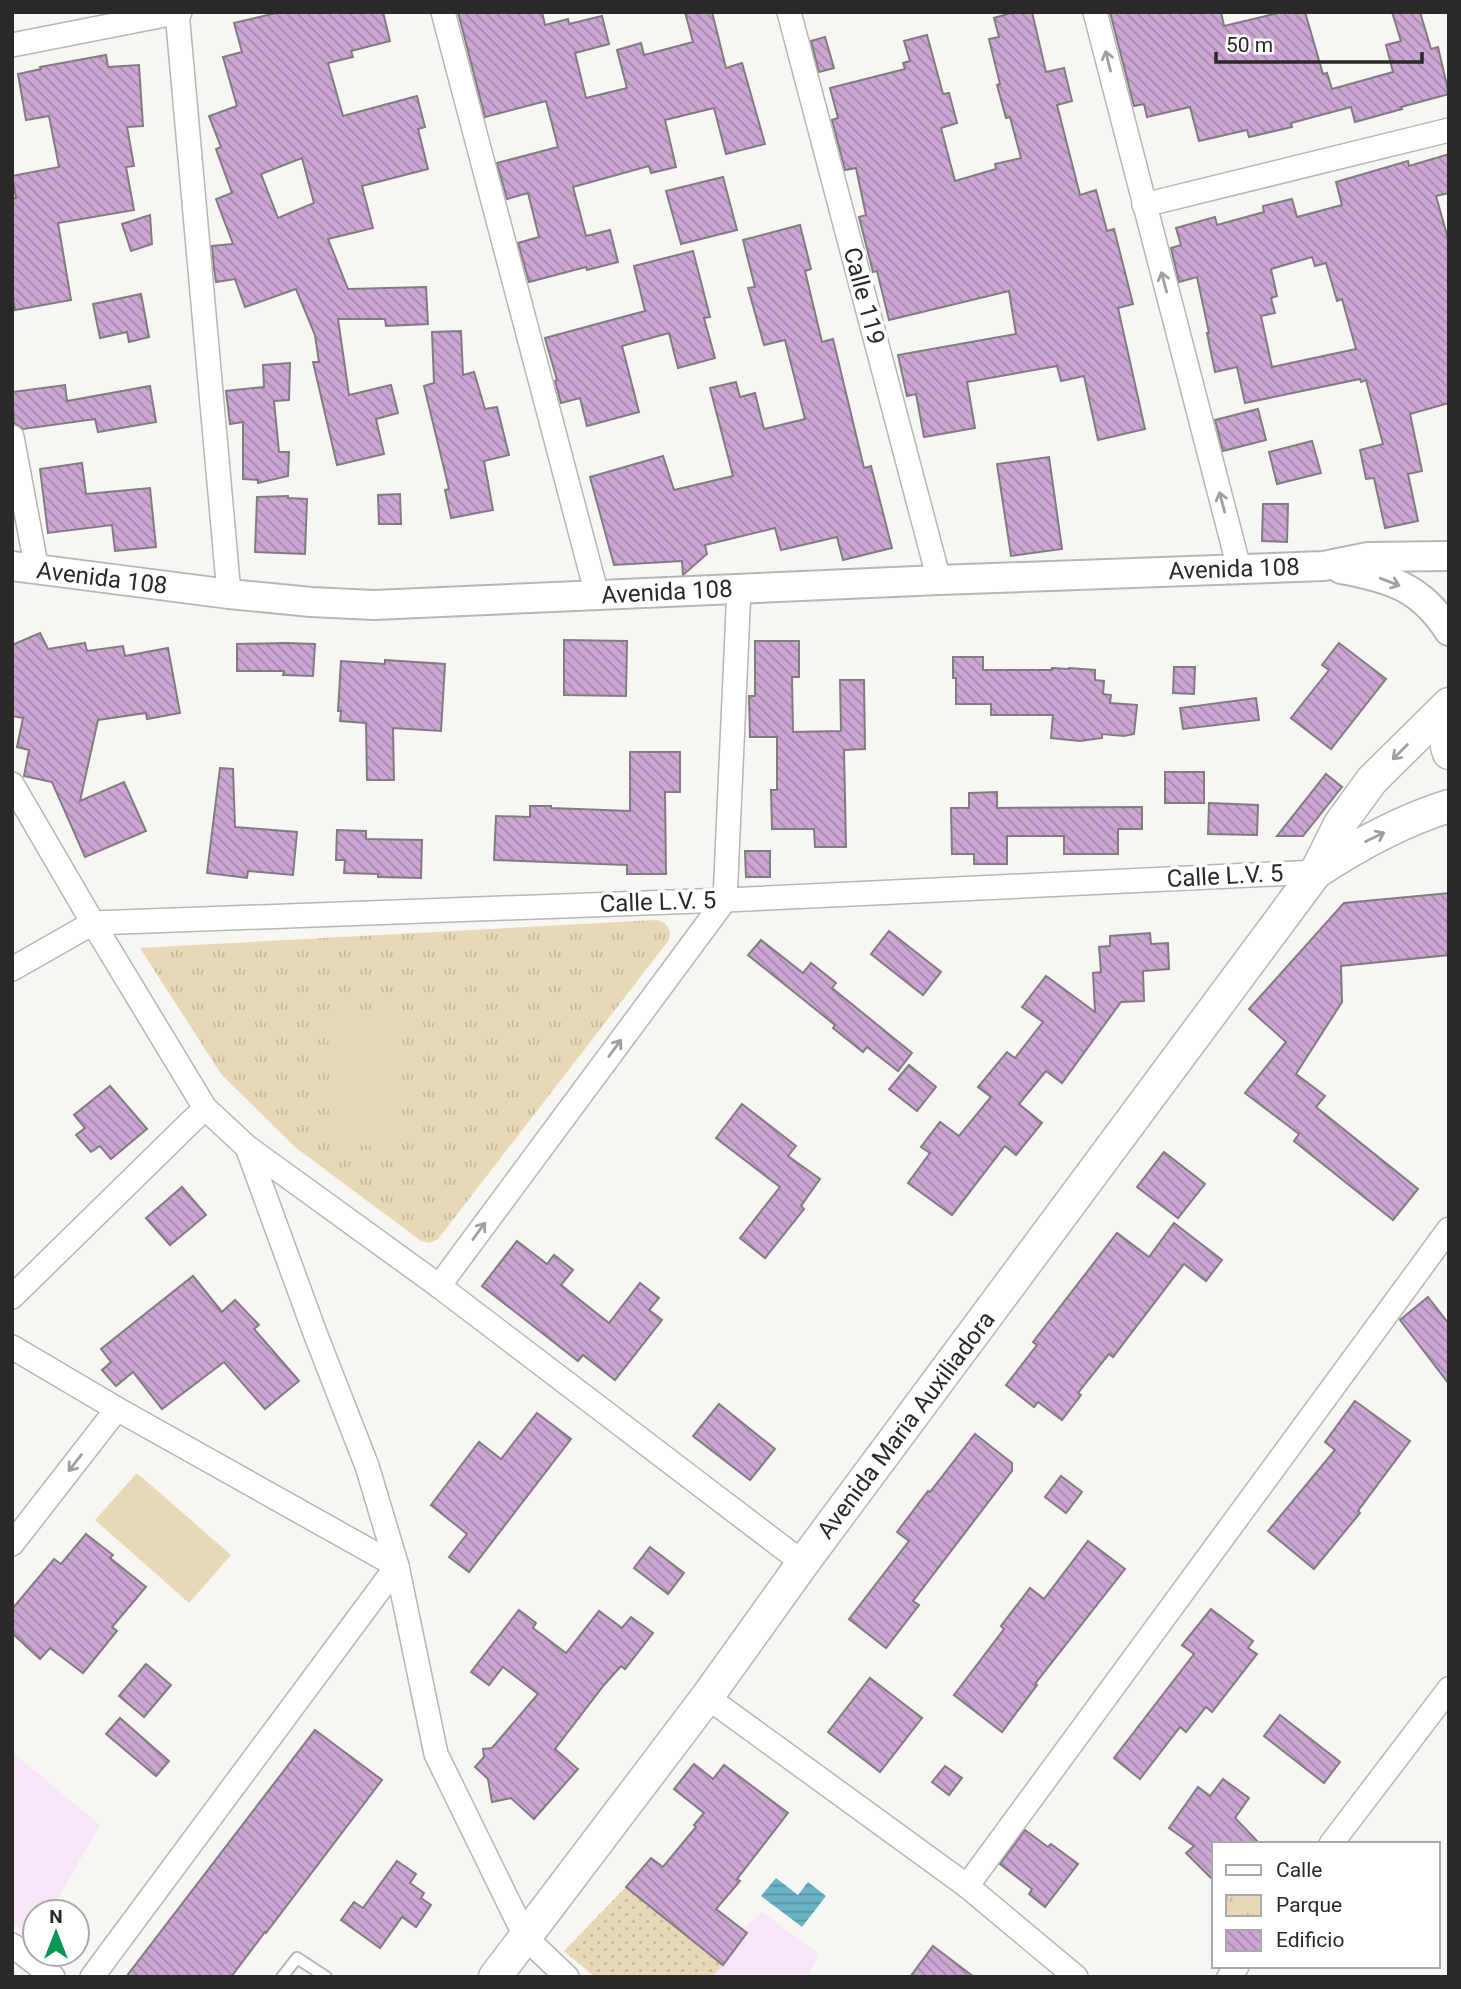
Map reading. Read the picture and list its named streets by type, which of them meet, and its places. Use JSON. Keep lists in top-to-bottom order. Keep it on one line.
{"streets":{"main road":["Avenida Maria Auxiliadora"],"street":["Calle 119","Avenida 108","Calle L.V. 5"]},"crossings":[["Calle 119","Avenida 108"],["Calle L.V. 5","Avenida Maria Auxiliadora"]],"legend":["Calle","Parque","Edificio"],"scale_bar":"50 m","north":"top"}
